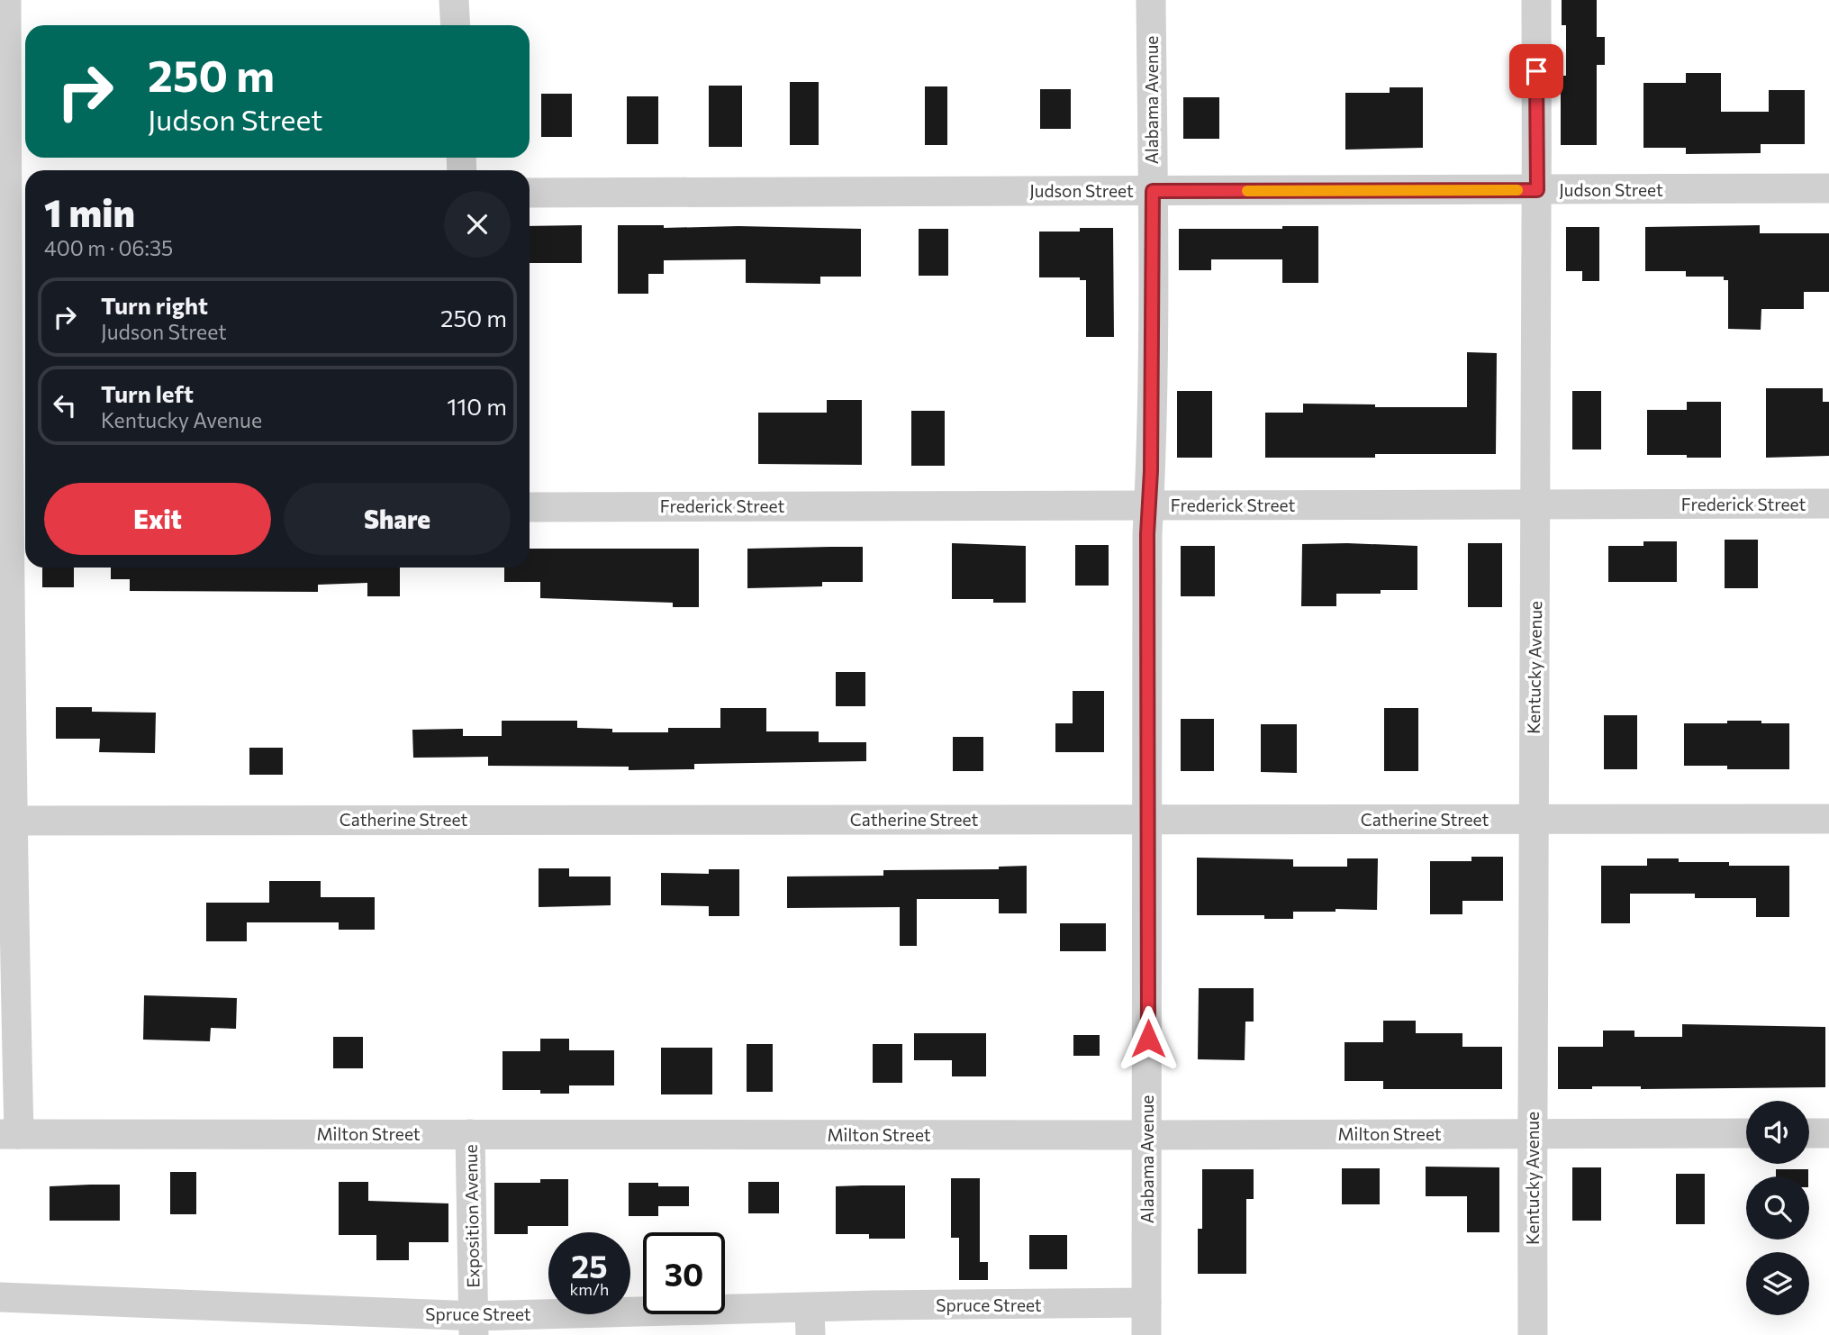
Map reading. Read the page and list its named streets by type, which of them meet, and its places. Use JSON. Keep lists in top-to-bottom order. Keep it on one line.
{"streets":{"street":["Alabama Avenue","Judson Street","Frederick Street","Kentucky Avenue","Catherine Street","Milton Street","Exposition Avenue","Spruce Street"]},"crossings":[["Alabama Avenue","Judson Street"],["Alabama Avenue","Frederick Street"],["Alabama Avenue","Catherine Street"],["Alabama Avenue","Milton Street"],["Alabama Avenue","Spruce Street"],["Judson Street","Kentucky Avenue"],["Frederick Street","Kentucky Avenue"],["Kentucky Avenue","Catherine Street"],["Kentucky Avenue","Milton Street"],["Milton Street","Exposition Avenue"],["Exposition Avenue","Spruce Street"]],"page":{"turn":["250 m","Judson Street"],"heading":["1 min","400 m · 06:35"],"list":[{"name":"Turn right","note":"Judson Street","value":"250 m"},{"name":"Turn left","note":"Kentucky Avenue","value":"110 m"}],"buttons":["Exit","Share"],"speed":"25 km/h","limit":"30"}}
